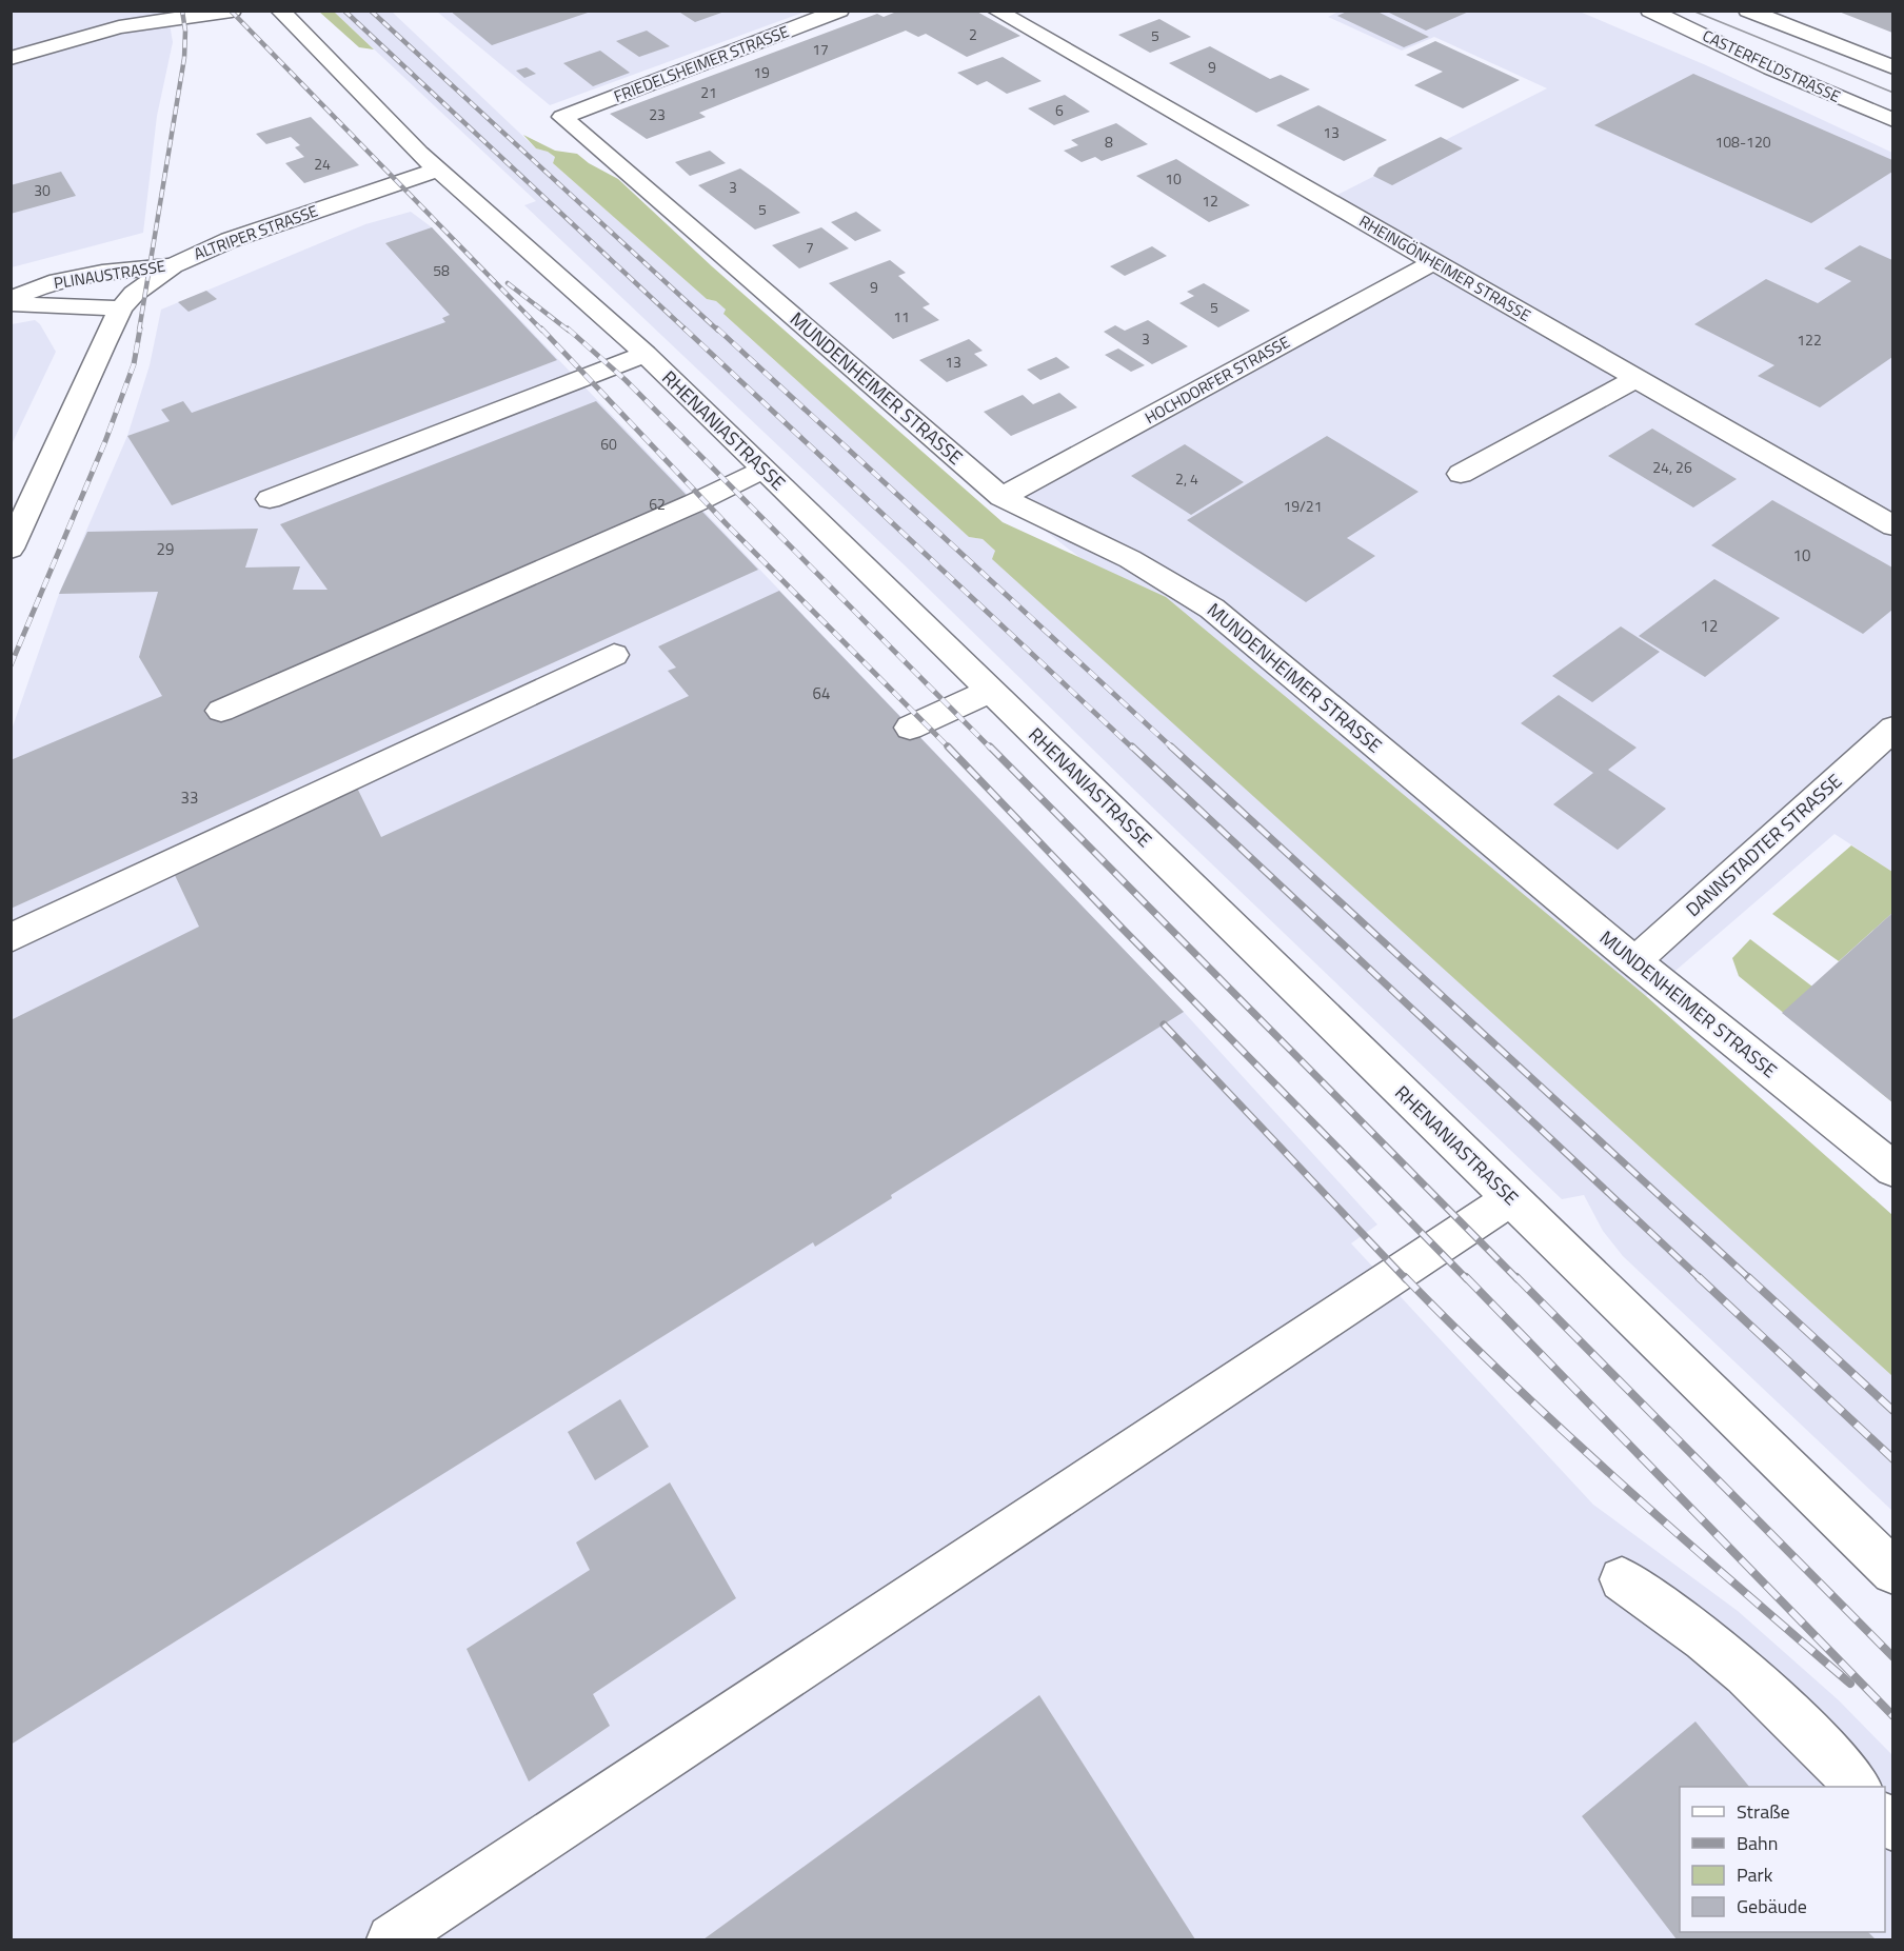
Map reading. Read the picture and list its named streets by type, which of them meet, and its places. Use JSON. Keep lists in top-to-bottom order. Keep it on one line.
{"streets":{"street":["FRIEDELSHEIMER STRASSE","CASTERFELDSTRASSE","ALTRIPER STRASSE","RHEINGÖNHEIMER STRASSE","PLINAUSTRASSE","HOCHDORFER STRASSE","MUNDENHEIMER STRASSE","RHENANIASTRASSE","DANNSTADTER STRASSE"]},"crossings":[["FRIEDELSHEIMER STRASSE","MUNDENHEIMER STRASSE"],["ALTRIPER STRASSE","PLINAUSTRASSE"],["ALTRIPER STRASSE","RHENANIASTRASSE"],["RHEINGÖNHEIMER STRASSE","HOCHDORFER STRASSE"],["HOCHDORFER STRASSE","MUNDENHEIMER STRASSE"],["MUNDENHEIMER STRASSE","DANNSTADTER STRASSE"]],"house_numbers":["2","5","17","9","19","21","6","23","13","8","108-120","24","10","3","30","12","5","7","58","9","5","11","3","122","13","60","24, 26","2, 4","62","19/21","29","10","12","64","33"],"legend":["Straße","Bahn","Park","Gebäude"]}
